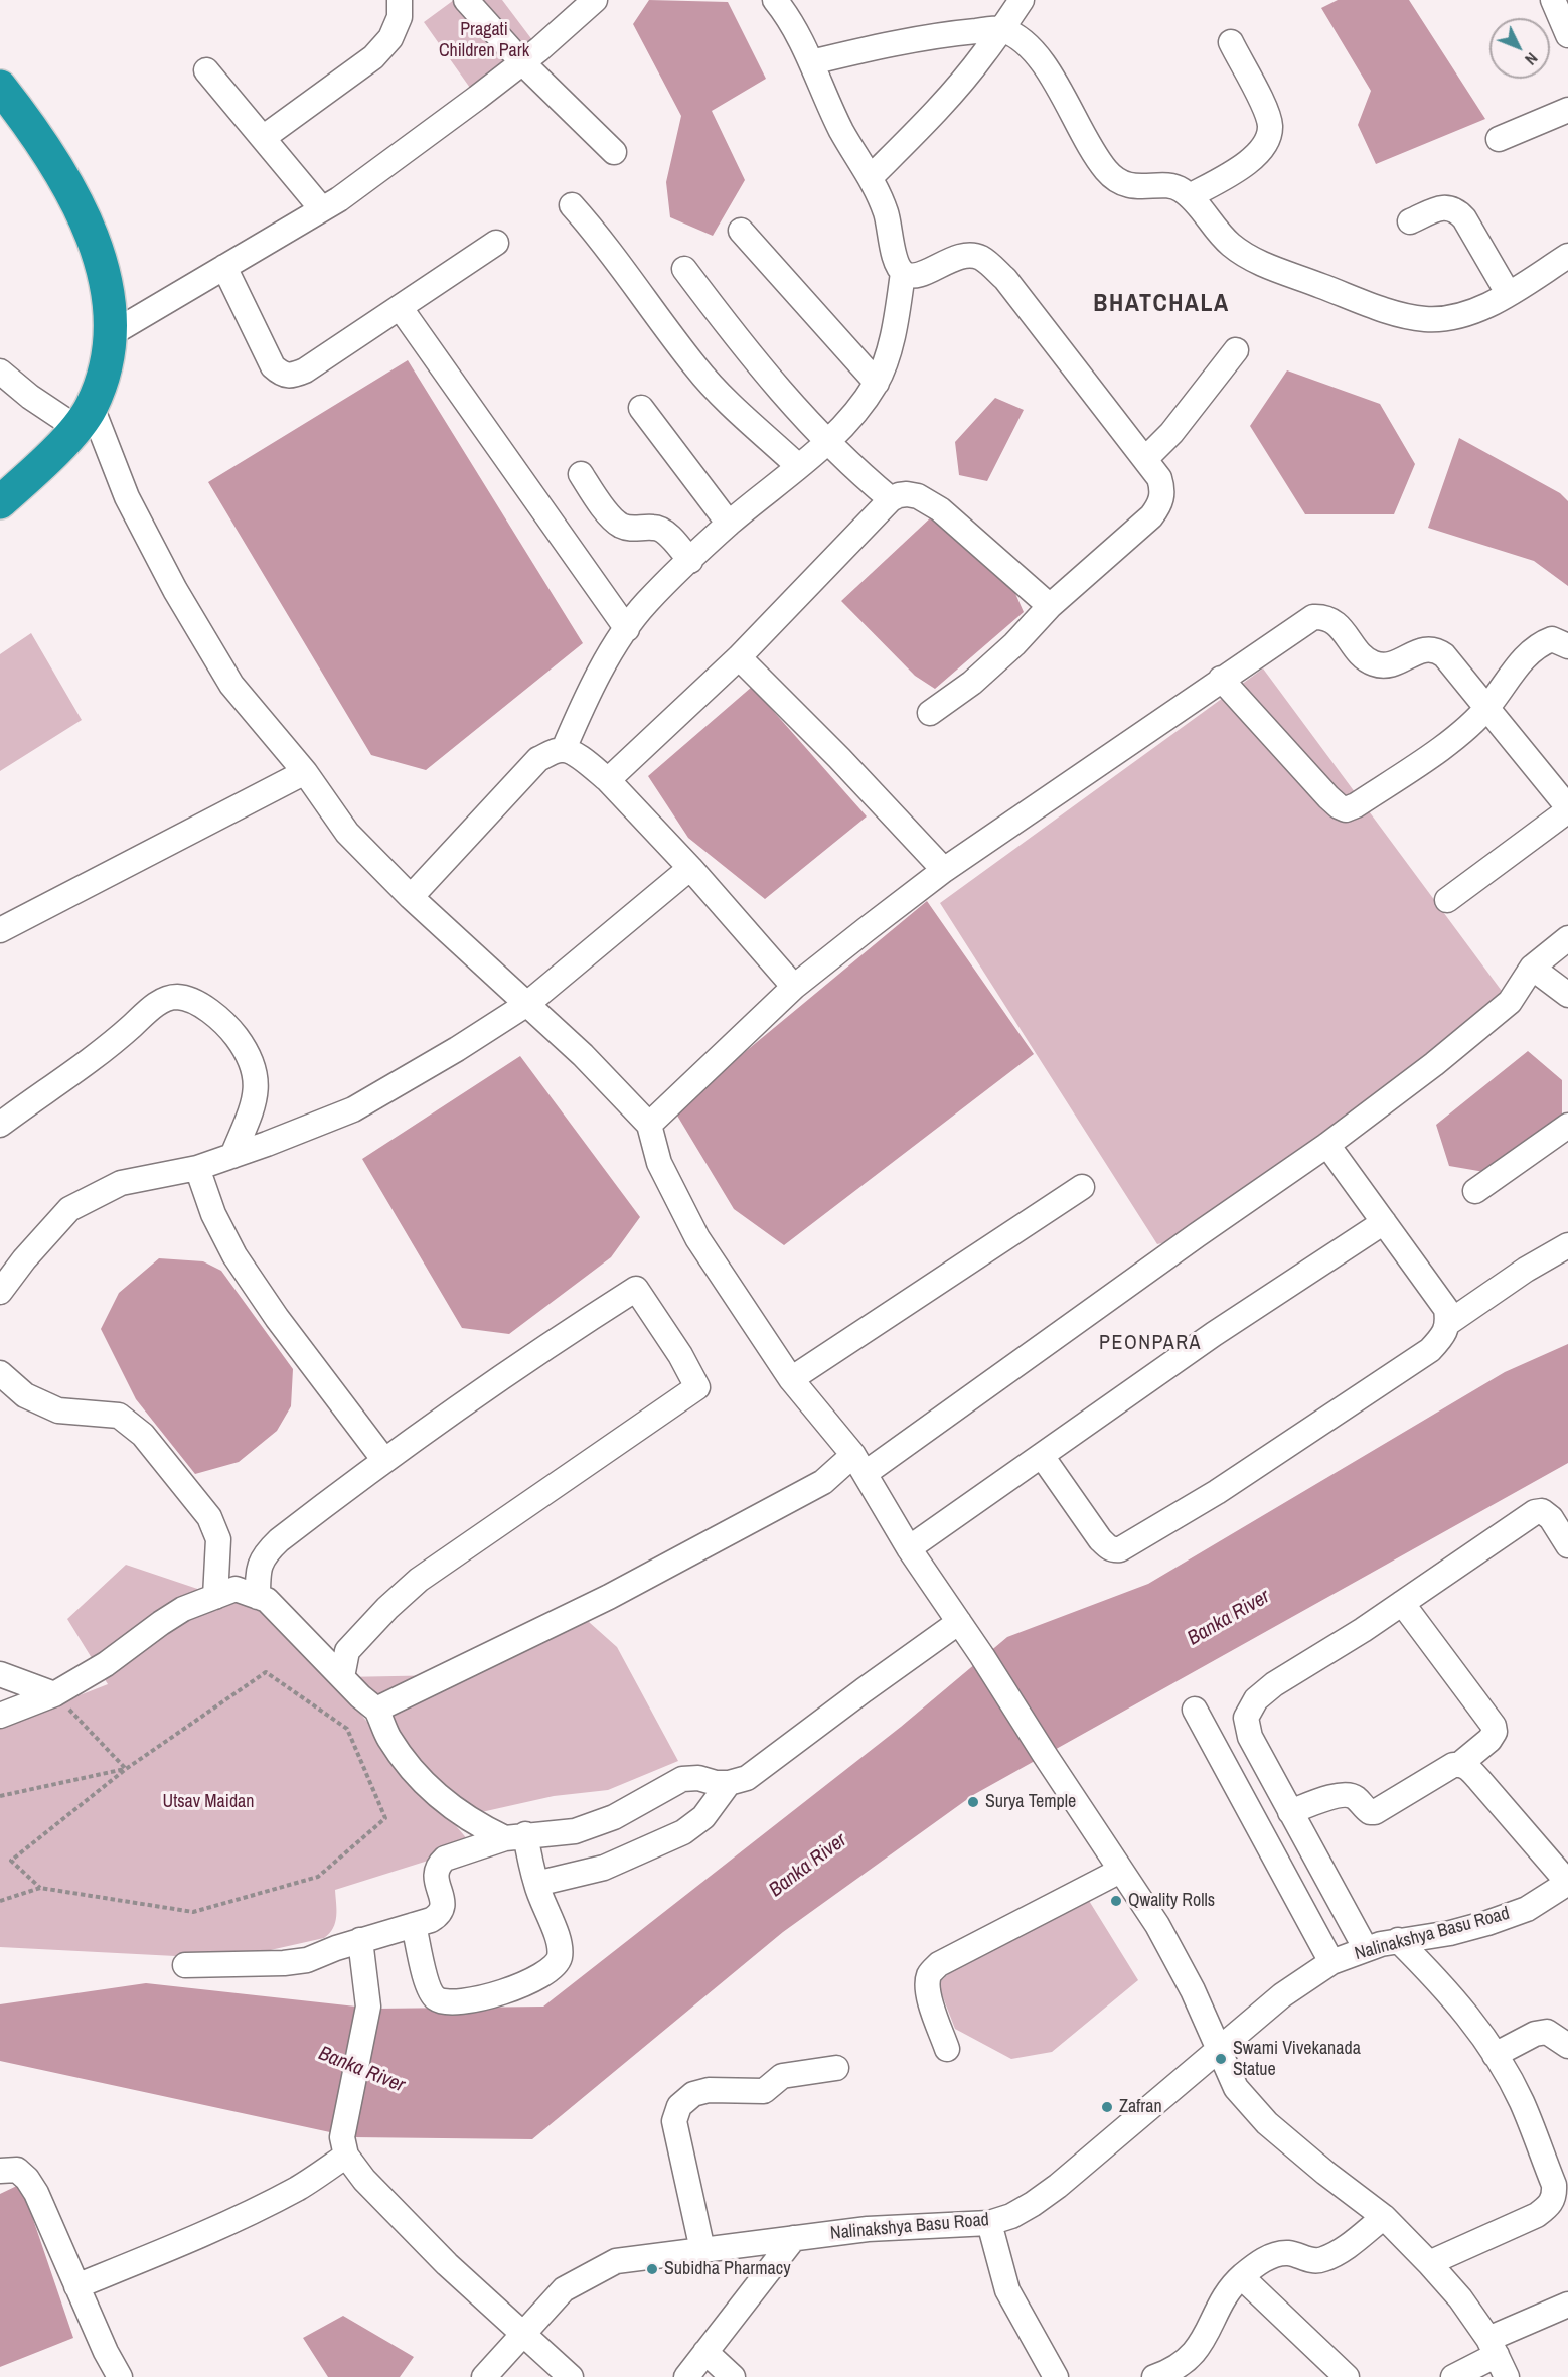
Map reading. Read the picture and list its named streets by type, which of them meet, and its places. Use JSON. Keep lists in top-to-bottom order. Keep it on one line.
{"streets":{"street":["Nalinakshya Basu Road"]},"districts":["BHATCHALA","PEONPARA"],"water":["Banka River"],"parks":["Pragati Children Park","Utsav Maidan"],"places":["Surya Temple","Qwality Rolls","Swami Vivekanada Statue","Zafran","Subidha Pharmacy"],"north":"bottom right"}
